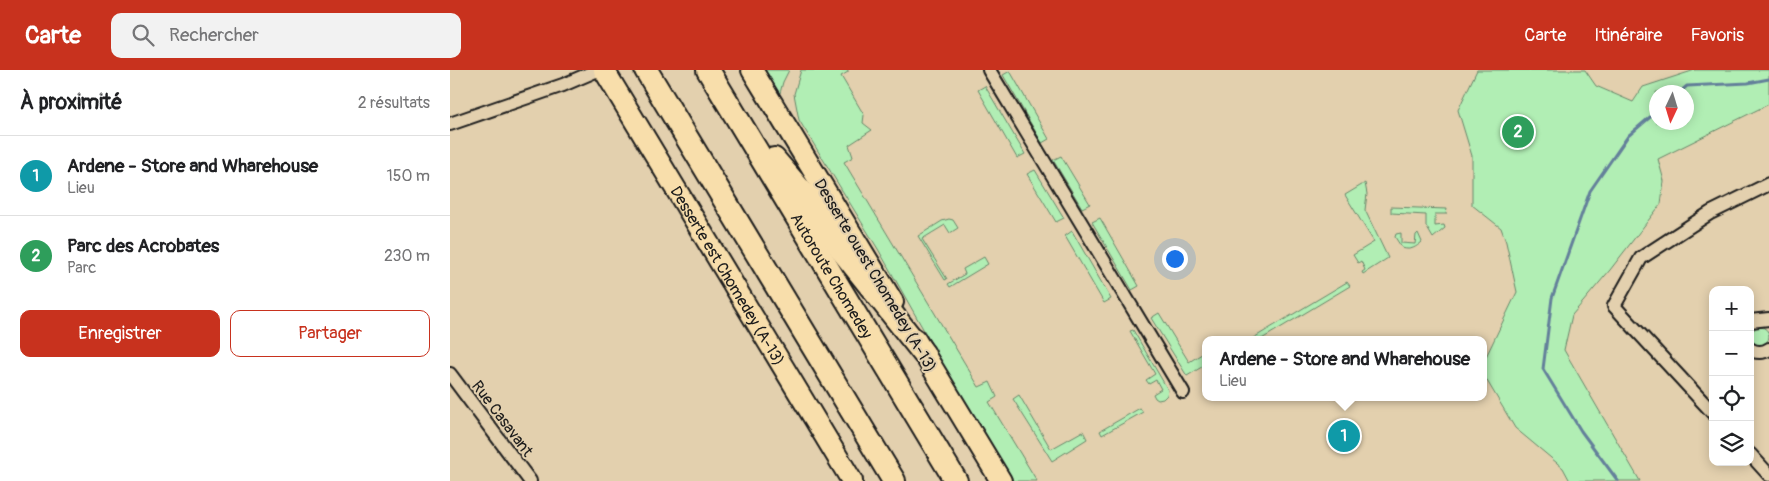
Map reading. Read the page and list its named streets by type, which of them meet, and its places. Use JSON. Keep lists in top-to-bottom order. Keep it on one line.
{"streets":{"highway":["Autoroute Chomedey"],"main road":["Desserte est Chomedey (A-13)","Desserte ouest Chomedey (A-13)"],"street":["Rue Casavant"]},"north":"bottom","page":{"header":"Carte","search":"Rechercher","nav":["Carte","Itinéraire","Favoris"],"heading":["À proximité","2 résultats"],"pins":["2","1"],"list":[{"mark":"1","name":"Ardene - Store and Wharehouse","note":"Lieu","value":"150 m"},{"mark":"2","name":"Parc des Acrobates","note":"Parc","value":"230 m"}],"map_buttons":["+","−"],"buttons":["Enregistrer","Partager"],"popup":["Ardene - Store and Wharehouse","Lieu"]}}
